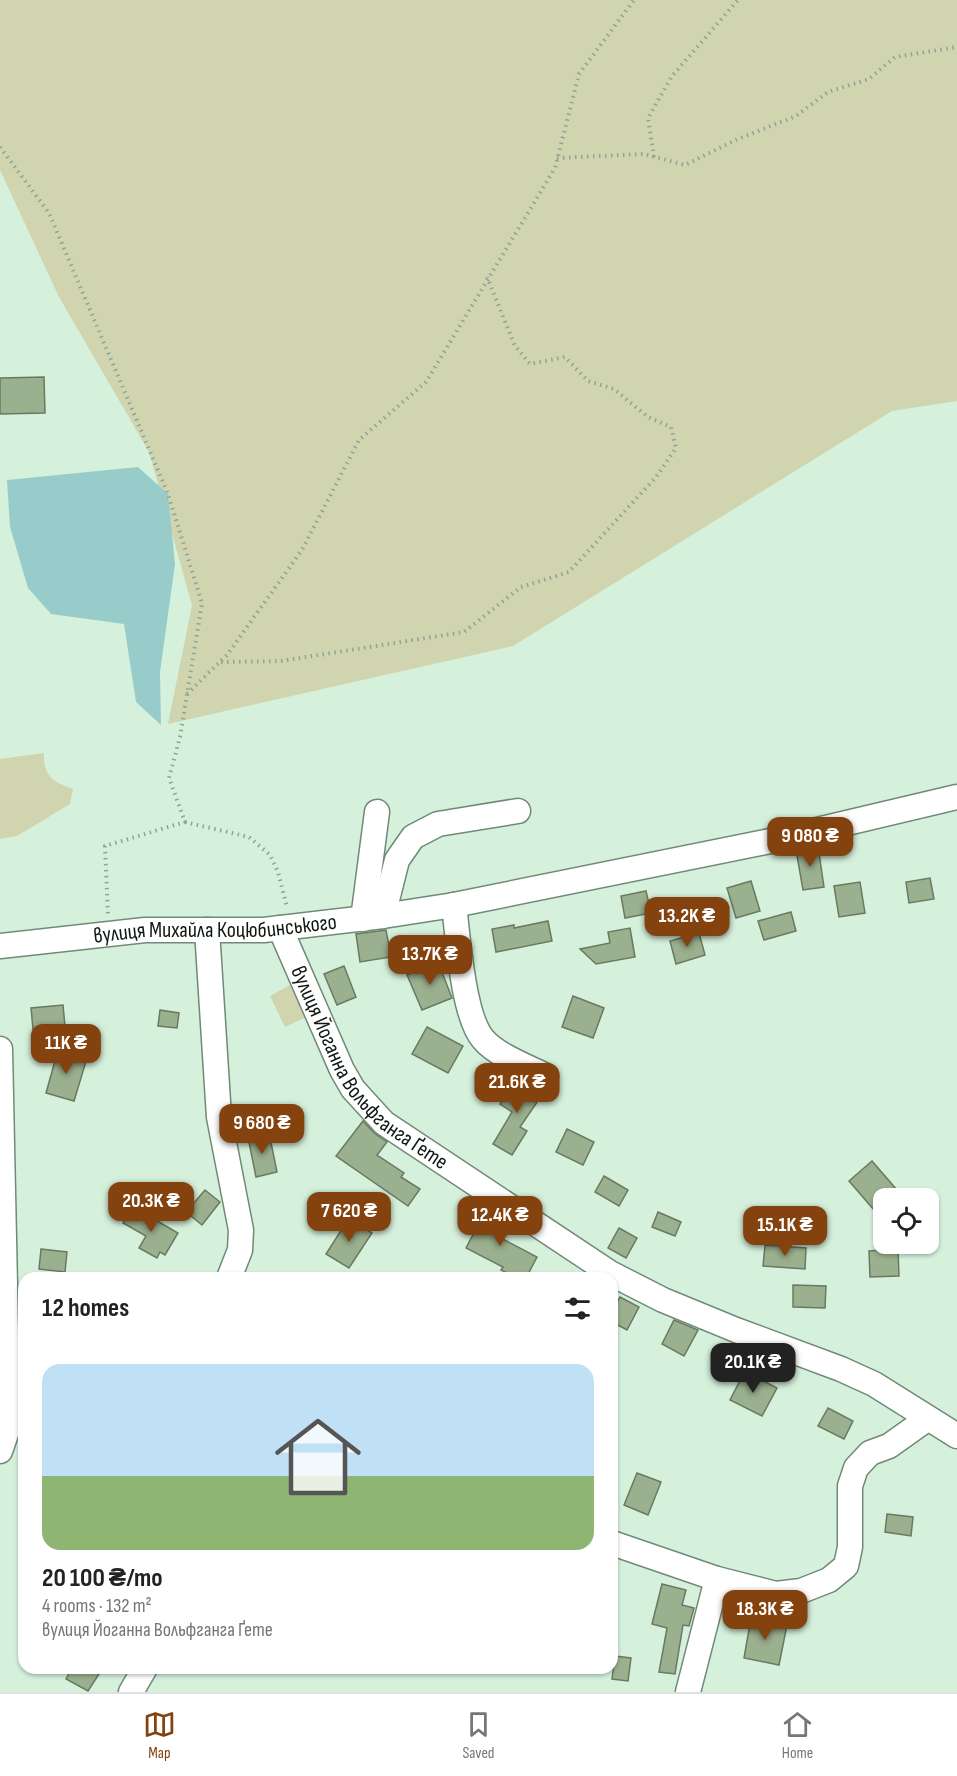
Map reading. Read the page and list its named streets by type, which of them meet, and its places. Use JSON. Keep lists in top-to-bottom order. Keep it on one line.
{"streets":{"street":["вулиця Михайла Коцюбинського","вулиця Йоганна Вольфганга Ґете"]},"crossings":[["вулиця Михайла Коцюбинського","вулиця Йоганна Вольфганга Ґете"]],"page":{"price":["9 080 ₴","13.2K ₴","13.7K ₴","11K ₴","21.6K ₴","9 680 ₴","20.3K ₴","7 620 ₴","12.4K ₴","15.1K ₴","20.1K ₴","18.3K ₴"],"heading":"12 homes","list":[{"name":"20 100 ₴/mo","note":"4 rooms · 132 m² · вулиця Йоганна Вольфганга Ґете"}],"tabs":["Map","Saved","Home"]}}
